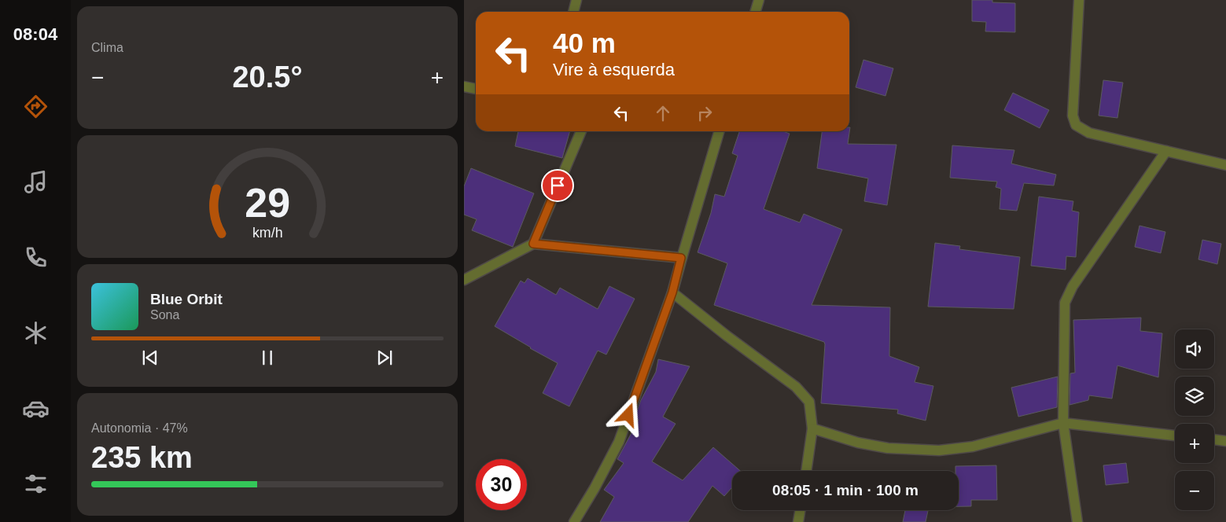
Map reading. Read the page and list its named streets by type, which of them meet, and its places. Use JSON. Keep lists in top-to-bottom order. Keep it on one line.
{"page":{"tabs":"08:04","tile":["Clima",["Autonomia · 47%","235 km"]],"turn":["40 m","Vire à esquerda"],"heat":["−","20.5°","+"],"song":["Blue Orbit","Sona"],"map_buttons":["+","−"],"limit":"30","trip":"08:05 · 1 min · 100 m","gauge":["29","km/h"]}}
